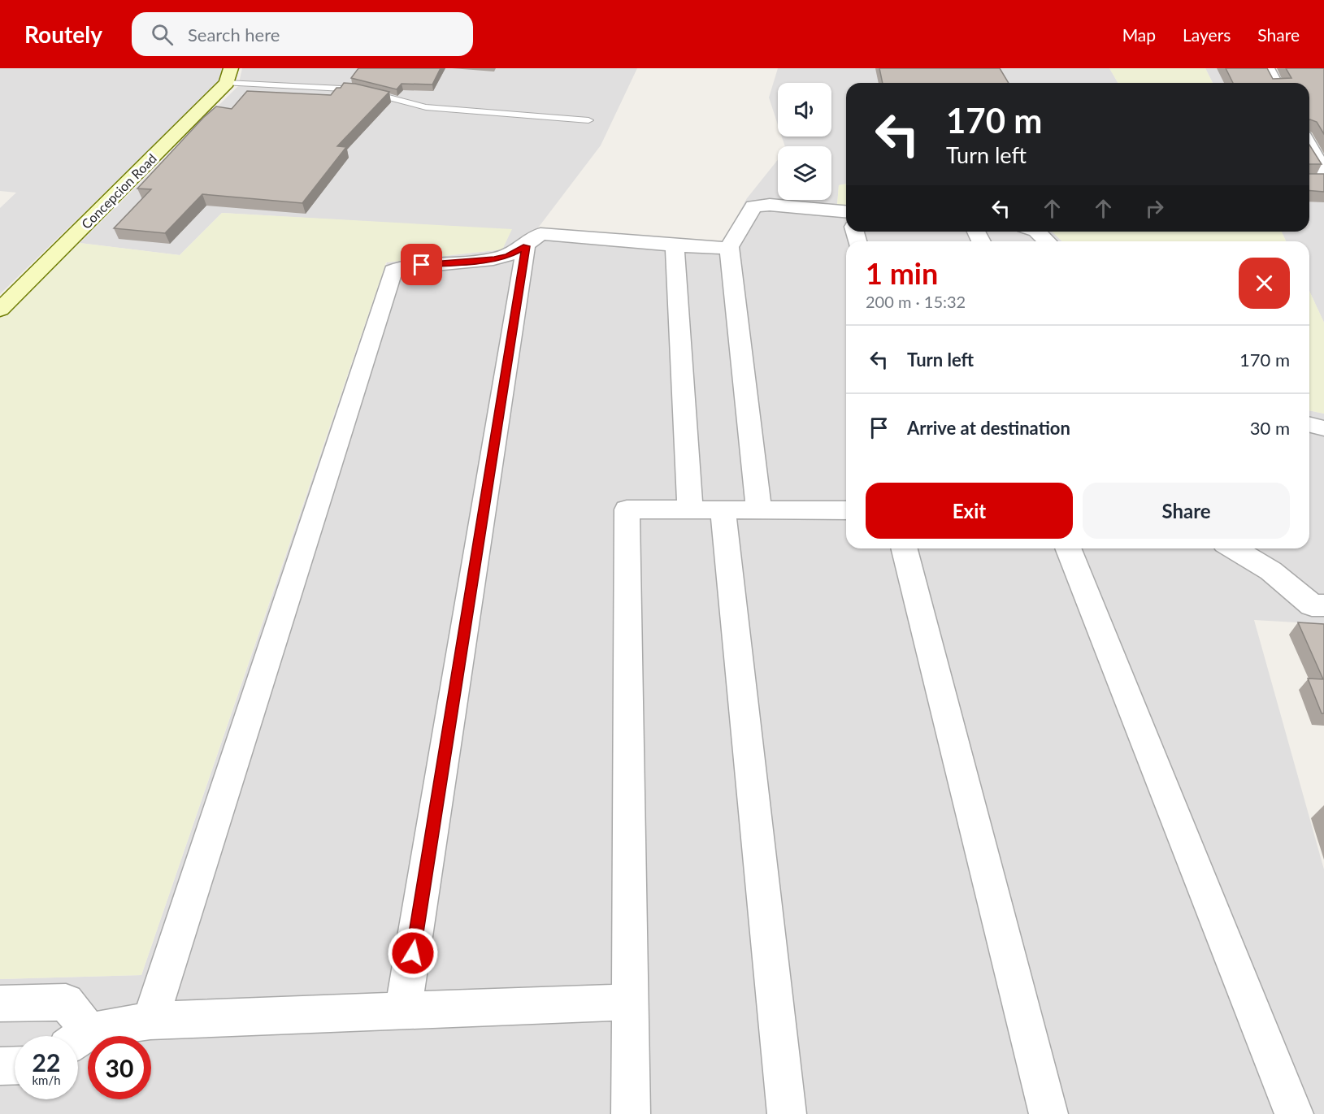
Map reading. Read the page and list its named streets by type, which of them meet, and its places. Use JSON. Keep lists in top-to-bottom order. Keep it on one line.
{"streets":{"street":["Concepcion Road"]},"page":{"header":"Routely","search":"Search here","nav":["Map","Layers","Share"],"turn":["170 m","Turn left"],"heading":["1 min","200 m · 15:32"],"list":[{"name":"Turn left","value":"170 m"},{"name":"Arrive at destination","value":"30 m"}],"buttons":["Exit","Share"],"speed":"22 km/h","limit":"30"}}
